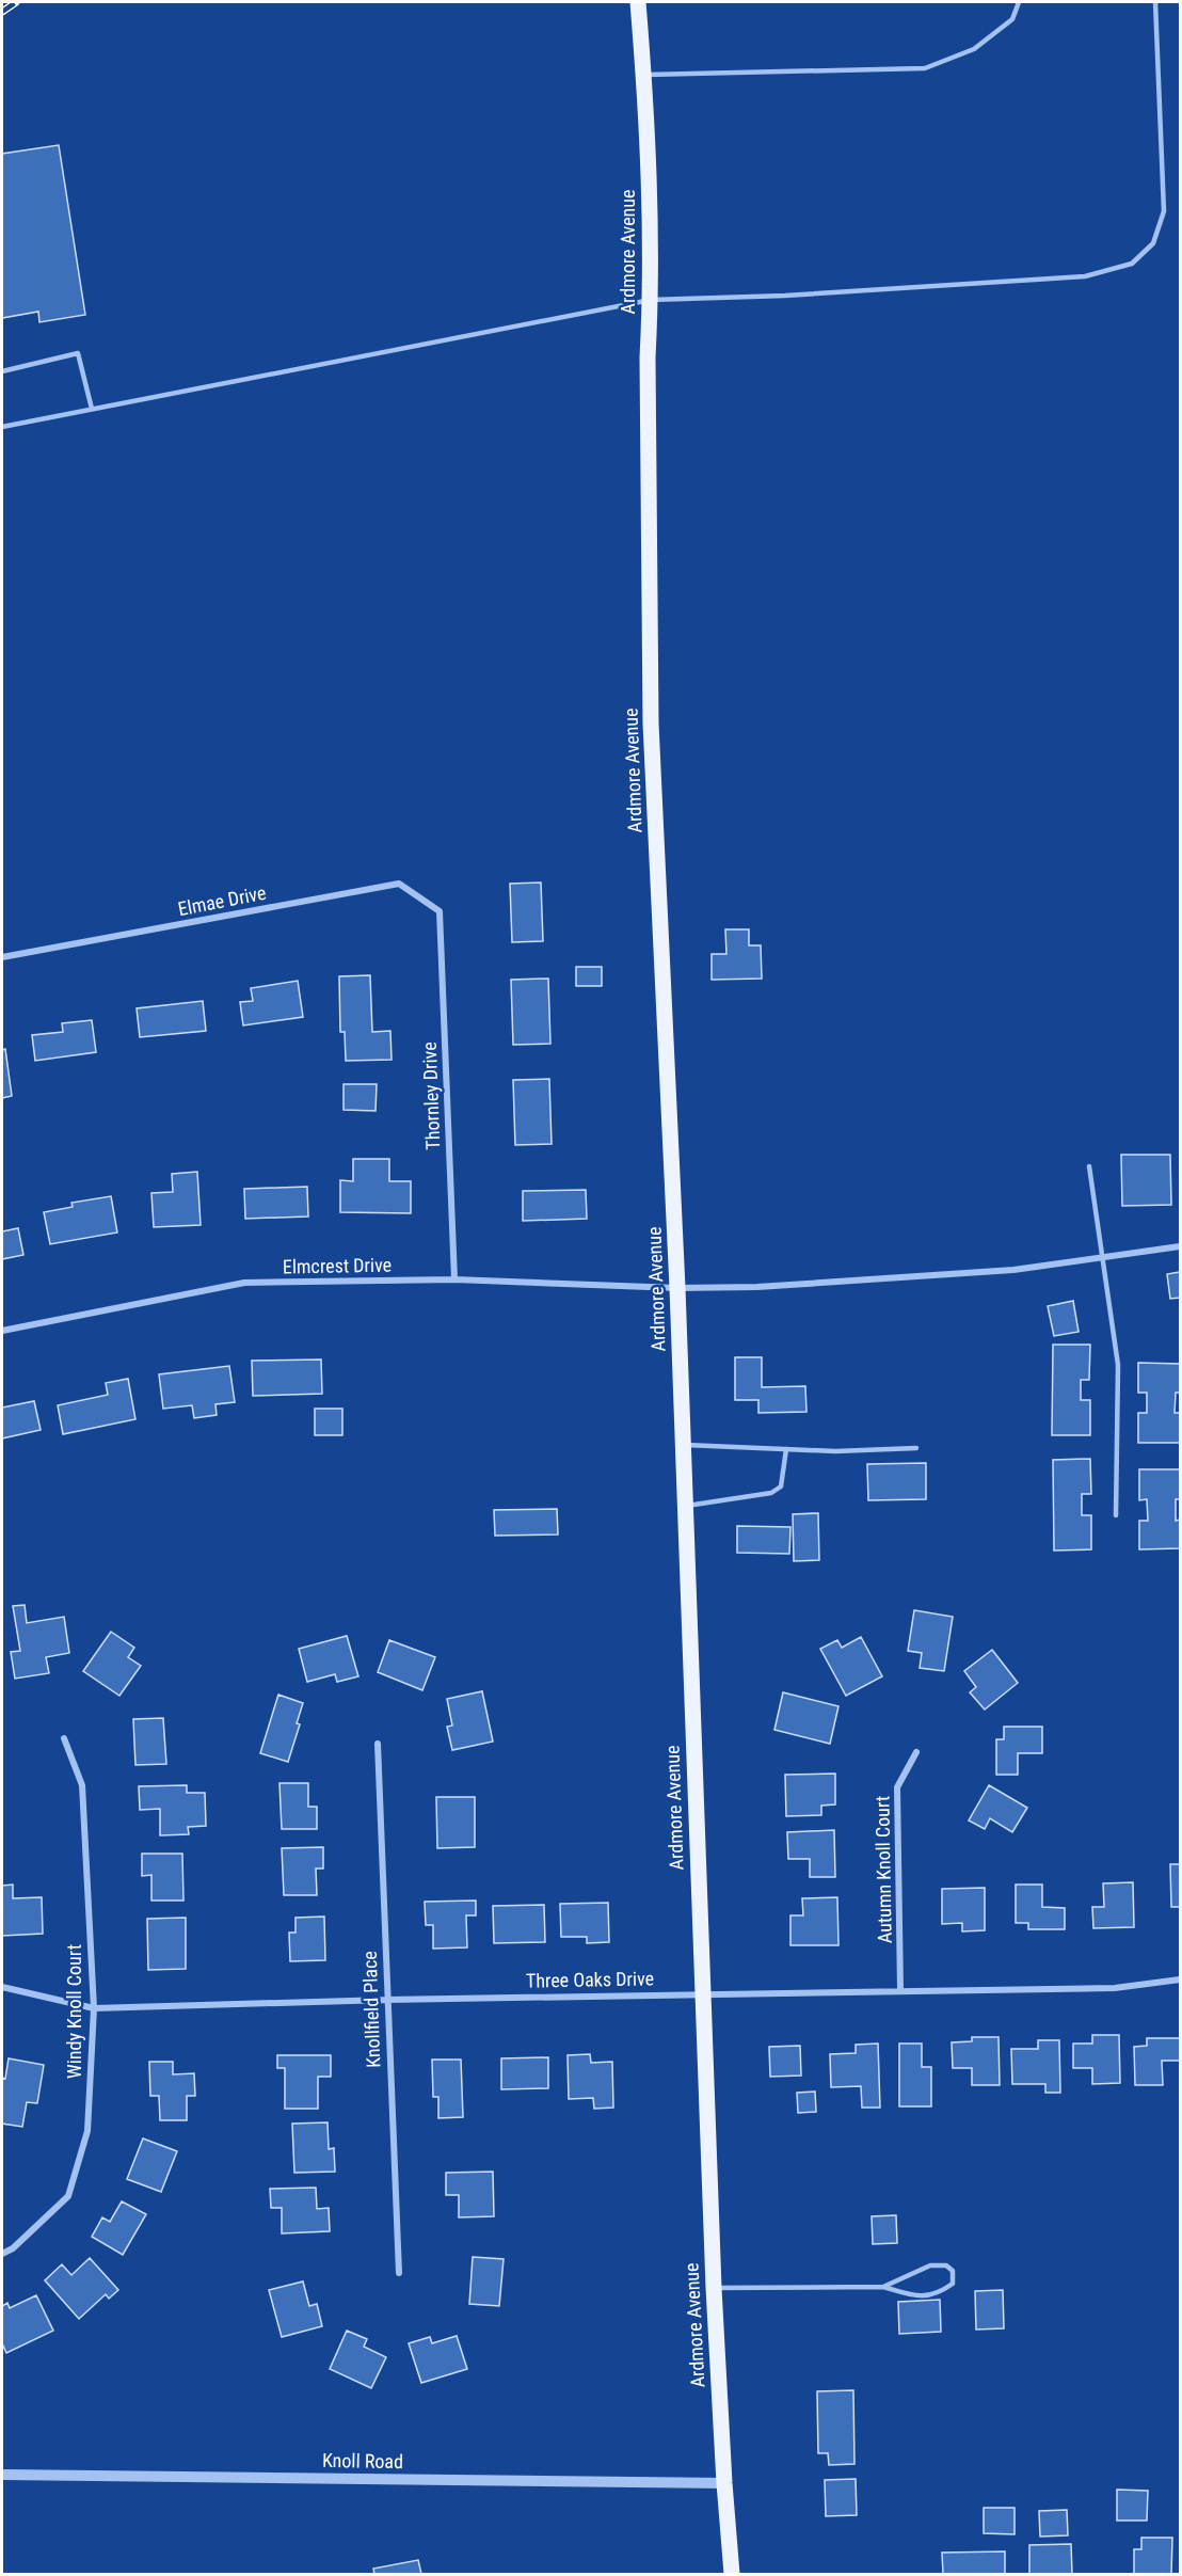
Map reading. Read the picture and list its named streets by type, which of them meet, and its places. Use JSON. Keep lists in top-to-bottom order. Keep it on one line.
{"streets":{"main road":["Ardmore Avenue"],"street":["Elmae Drive","Thornley Drive","Elmcrest Drive","Autumn Knoll Court","Three Oaks Drive","Knollfield Place","Windy Knoll Court","Knoll Road"]},"crossings":[["Ardmore Avenue","Elmcrest Drive"],["Ardmore Avenue","Three Oaks Drive"],["Ardmore Avenue","Knoll Road"],["Elmae Drive","Thornley Drive"],["Thornley Drive","Elmcrest Drive"],["Autumn Knoll Court","Three Oaks Drive"],["Three Oaks Drive","Knollfield Place"],["Three Oaks Drive","Windy Knoll Court"]]}
